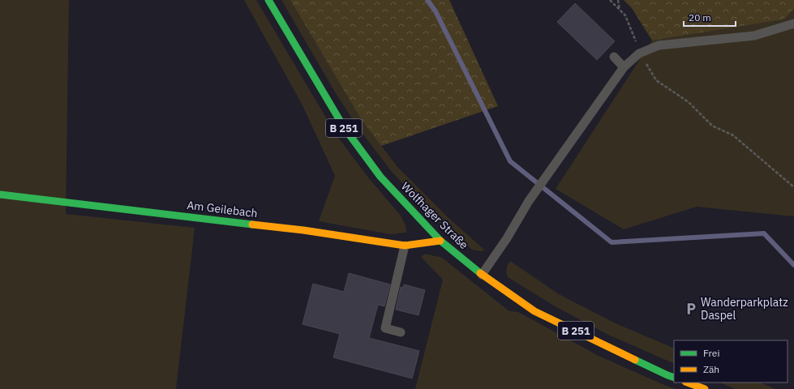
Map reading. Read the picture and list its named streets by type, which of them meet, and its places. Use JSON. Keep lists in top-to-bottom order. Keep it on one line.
{"streets":{"main road":["B 251","Am Geilebach","Wolfhager Straße"]},"crossings":[["Am Geilebach","Wolfhager Straße"]],"places":{"parking":["Wanderparkplatz Daspel"]},"legend":["Frei","Zäh"],"scale_bar":"20 m"}
